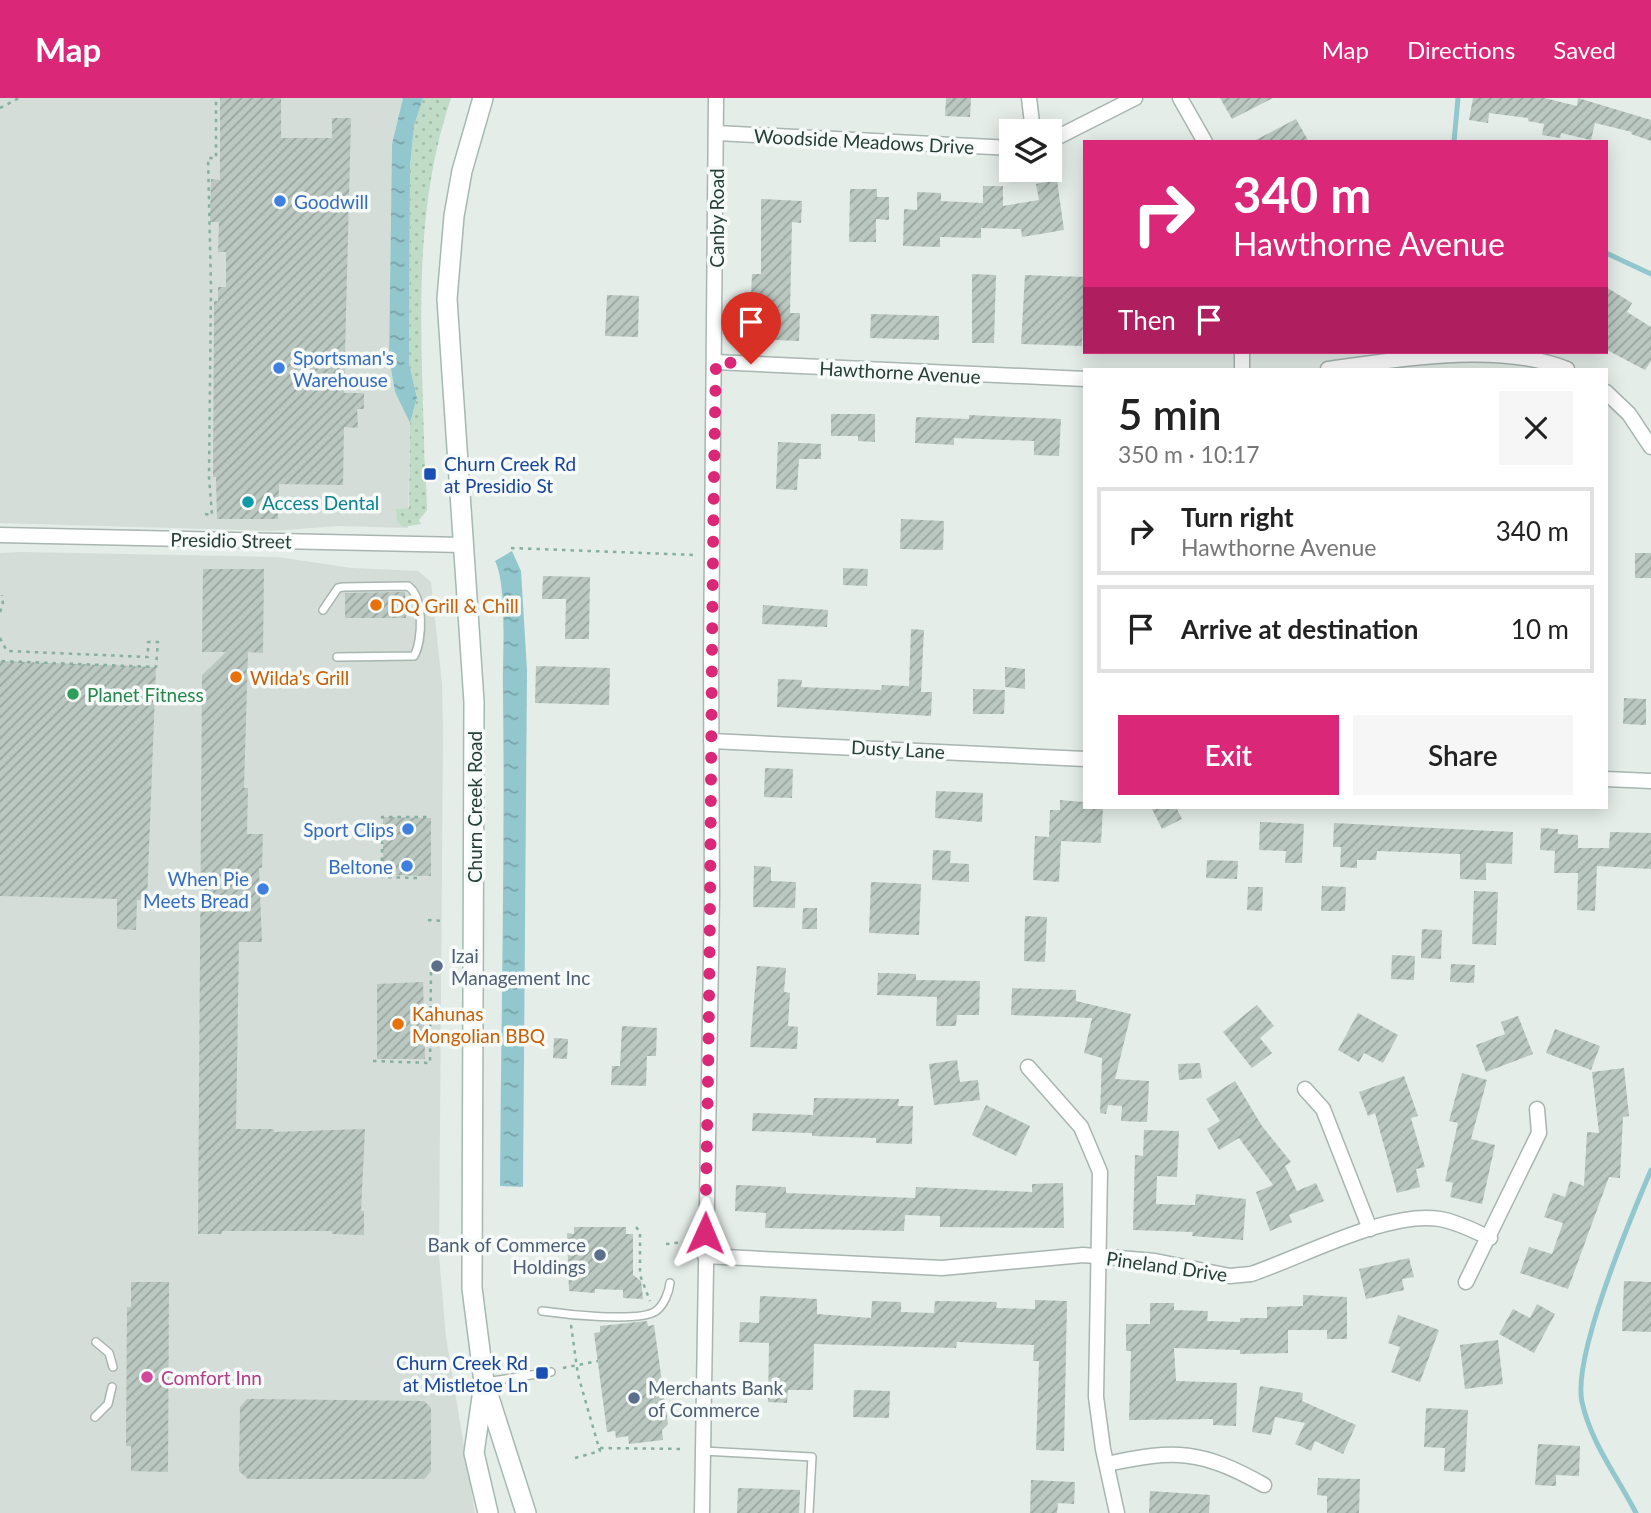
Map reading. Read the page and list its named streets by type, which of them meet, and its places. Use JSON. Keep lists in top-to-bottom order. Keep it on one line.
{"streets":{"main road":["Churn Creek Road"],"street":["Woodside Meadows Drive","Canby Road","Hawthorne Avenue","Presidio Street","Dusty Lane","Pineland Drive"]},"crossings":[["Woodside Meadows Drive","Canby Road"],["Canby Road","Hawthorne Avenue"],["Canby Road","Dusty Lane"],["Canby Road","Pineland Drive"],["Presidio Street","Churn Creek Road"]],"places":{"other":["Goodwill","Sportsman's Warehouse","Access Dental","DQ Grill & Chill","Wilda’s Grill","Planet Fitness","Sport Clips","Beltone","When Pie Meets Bread","Izai Management Inc","Kahunas Mongolian BBQ","Bank of Commerce Holdings","Comfort Inn","Merchants Bank of Commerce"],"transit":["Churn Creek Rd at Presidio St","Churn Creek Rd at Mistletoe Ln"]},"page":{"header":"Map","nav":["Map","Directions","Saved"],"turn":["340 m","Hawthorne Avenue"],"then":"Then","heading":["5 min","350 m · 10:17"],"list":[{"name":"Turn right","note":"Hawthorne Avenue","value":"340 m"},{"name":"Arrive at destination","value":"10 m"}],"buttons":["Exit","Share"]}}
